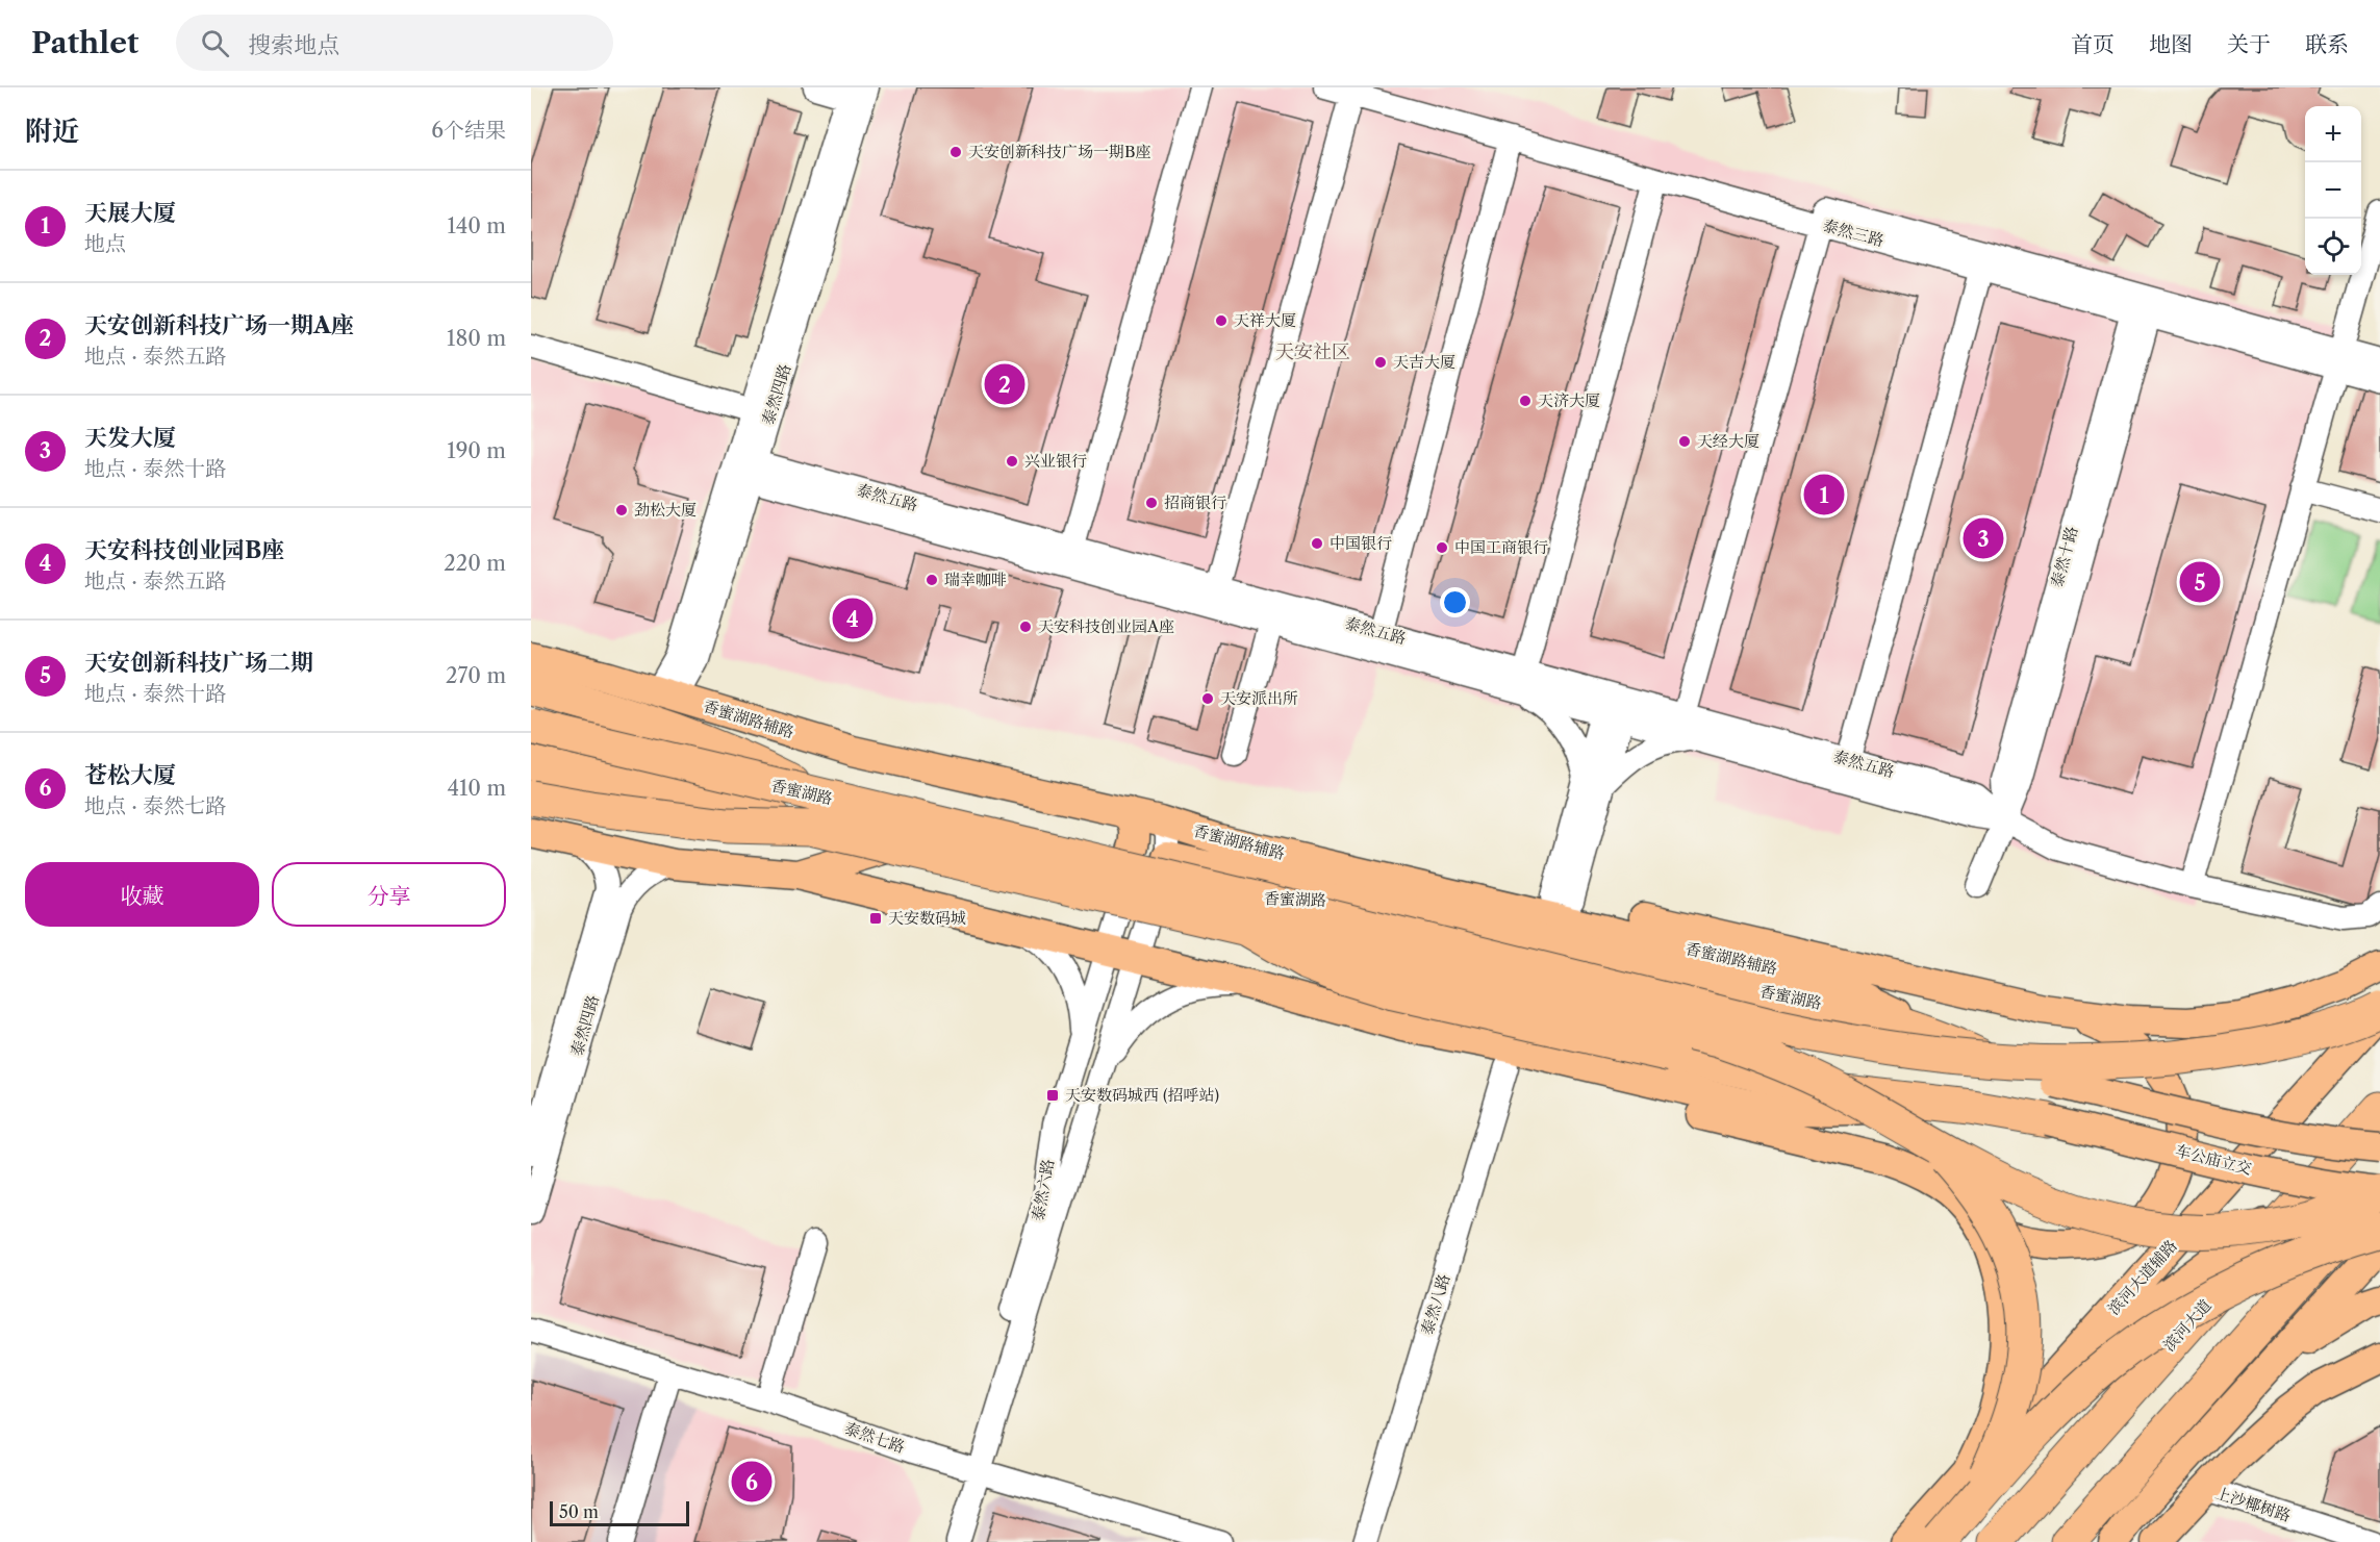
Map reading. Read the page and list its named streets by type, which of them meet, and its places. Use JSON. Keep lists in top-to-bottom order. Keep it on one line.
{"streets":{"highway":["香蜜湖路","滨河大道"],"main road":["香蜜湖路辅路","车公庙立交","滨河大道辅路"],"street":["泰然三路","泰然四路","泰然五路","泰然十路","泰然六路","泰然八路","泰然七路","上沙椰树路"]},"crossings":[["泰然三路","泰然十路"],["泰然四路","泰然五路"],["泰然四路","香蜜湖路辅路"],["泰然五路","泰然十路"],["香蜜湖路辅路","香蜜湖路"],["香蜜湖路辅路","泰然六路"],["香蜜湖路","车公庙立交"],["泰然六路","泰然七路"]],"districts":["天安社区"],"places":{"other":["天安创新科技广场一期B座","天祥大厦","天吉大厦","天济大厦","天经大厦","兴业银行","招商银行","劲松大厦","中国银行","中国工商银行","瑞幸咖啡","天安科技创业园A座","天安派出所"],"transit":["天安数码城","天安数码城西 (招呼站)"]},"scale_bar":"50 m","page":{"header":"Pathlet","search":"搜索地点","nav":["首页","地图","关于","联系"],"heading":["附近","6个结果"],"map_buttons":["+","−"],"list":[{"mark":"1","name":"天展大厦","note":"地点","value":"140 m"},{"mark":"2","name":"天安创新科技广场一期A座","note":"地点 · 泰然五路","value":"180 m"},{"mark":"3","name":"天发大厦","note":"地点 · 泰然十路","value":"190 m"},{"mark":"4","name":"天安科技创业园B座","note":"地点 · 泰然五路","value":"220 m"},{"mark":"5","name":"天安创新科技广场二期","note":"地点 · 泰然十路","value":"270 m"},{"mark":"6","name":"苍松大厦","note":"地点 · 泰然七路","value":"410 m"}],"pins":["2","1","3","5","4","6"],"buttons":["收藏","分享"],"scale":"50 m"}}
